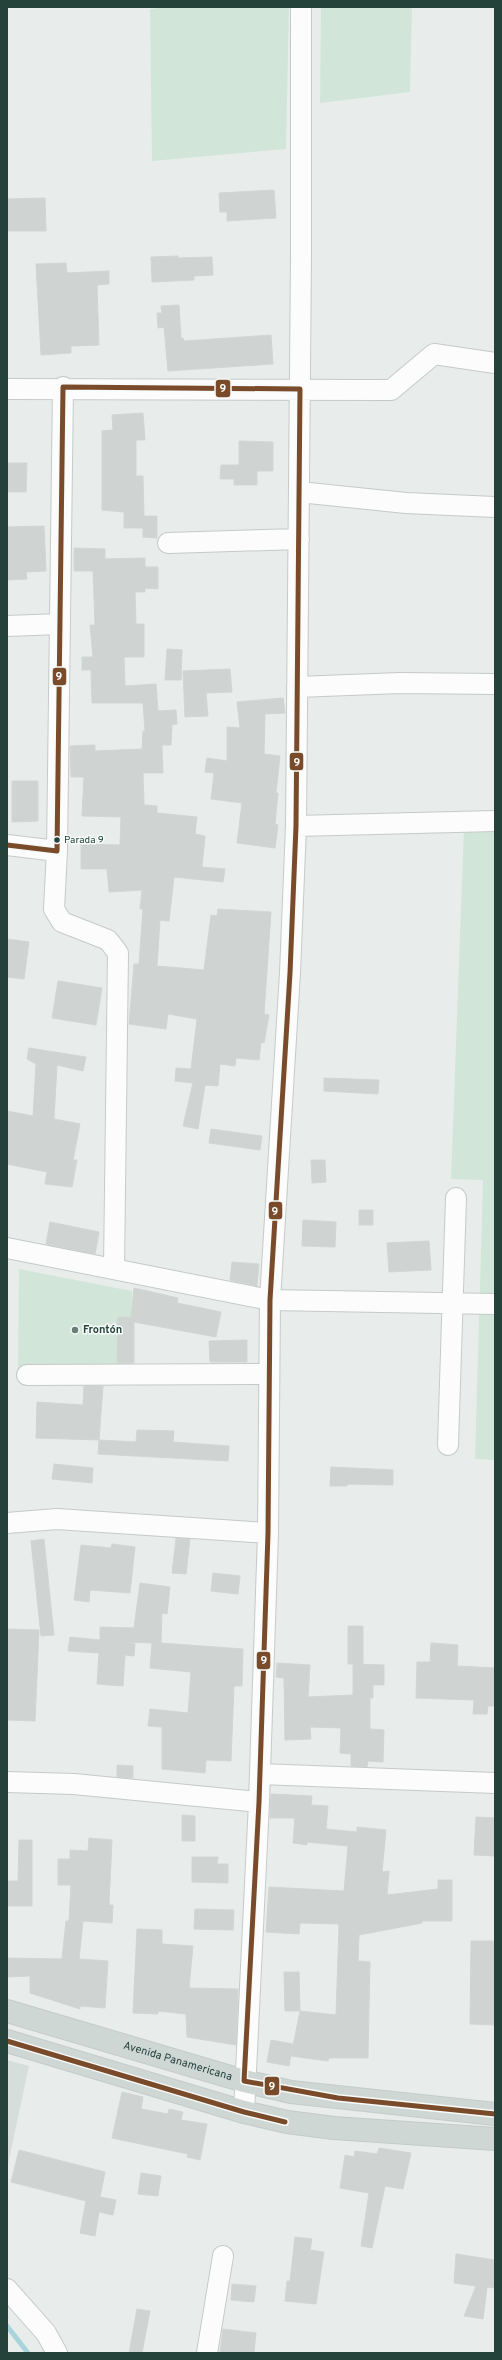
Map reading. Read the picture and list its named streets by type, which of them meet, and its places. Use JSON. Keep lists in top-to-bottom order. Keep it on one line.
{"streets":{"main road":["Avenida Panamericana"]},"places":["Parada 9","Frontón"],"lines":["transit line 9"]}
